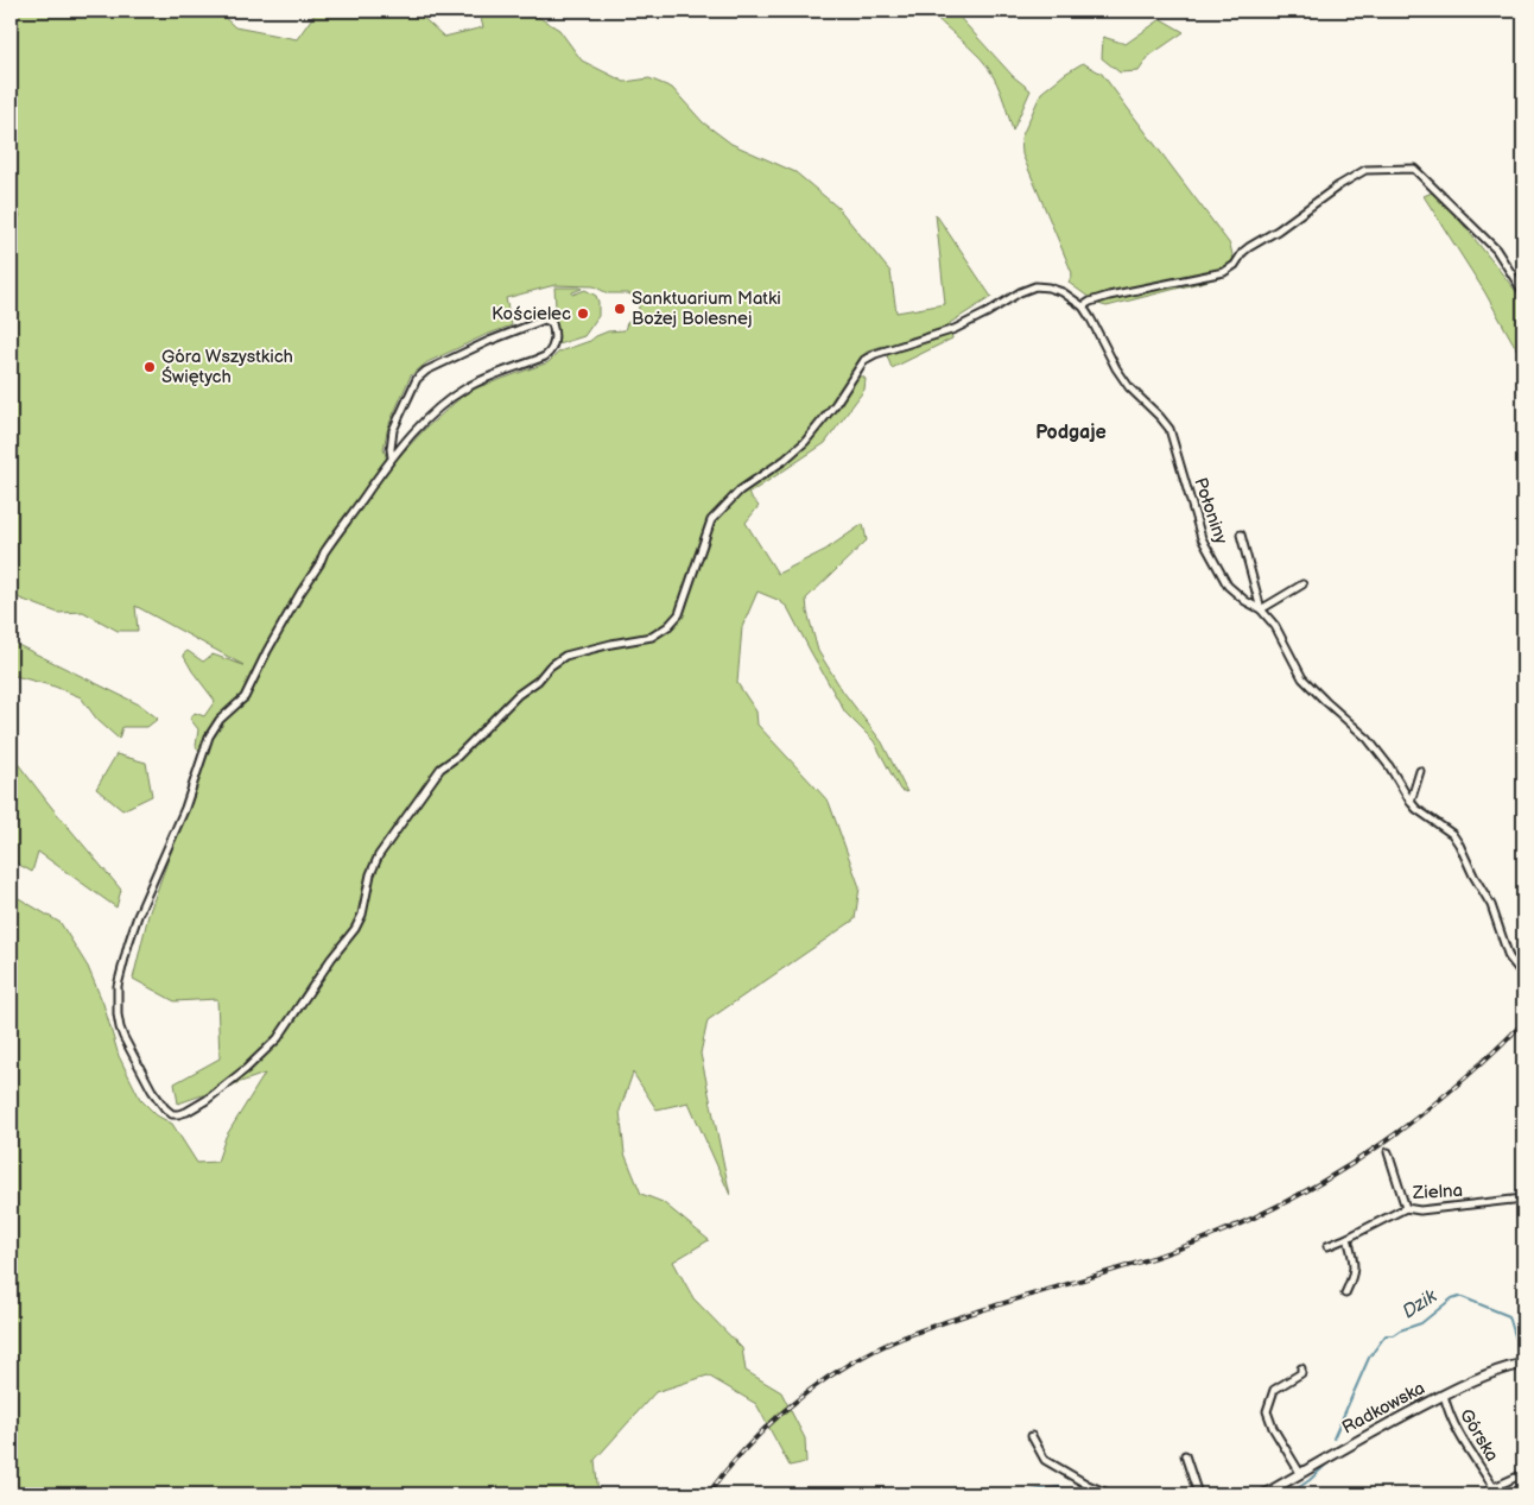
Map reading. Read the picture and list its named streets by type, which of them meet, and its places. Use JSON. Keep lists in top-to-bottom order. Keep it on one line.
{"streets":{"street":["Połoniny","Zielna","Radkowska","Górska"]},"crossings":[["Radkowska","Górska"]],"districts":["Podgaje"],"water":["Dzik"],"places":["Sanktuarium Matki Bożej Bolesnej","Kościelec","Góra Wszystkich Świętych"]}
